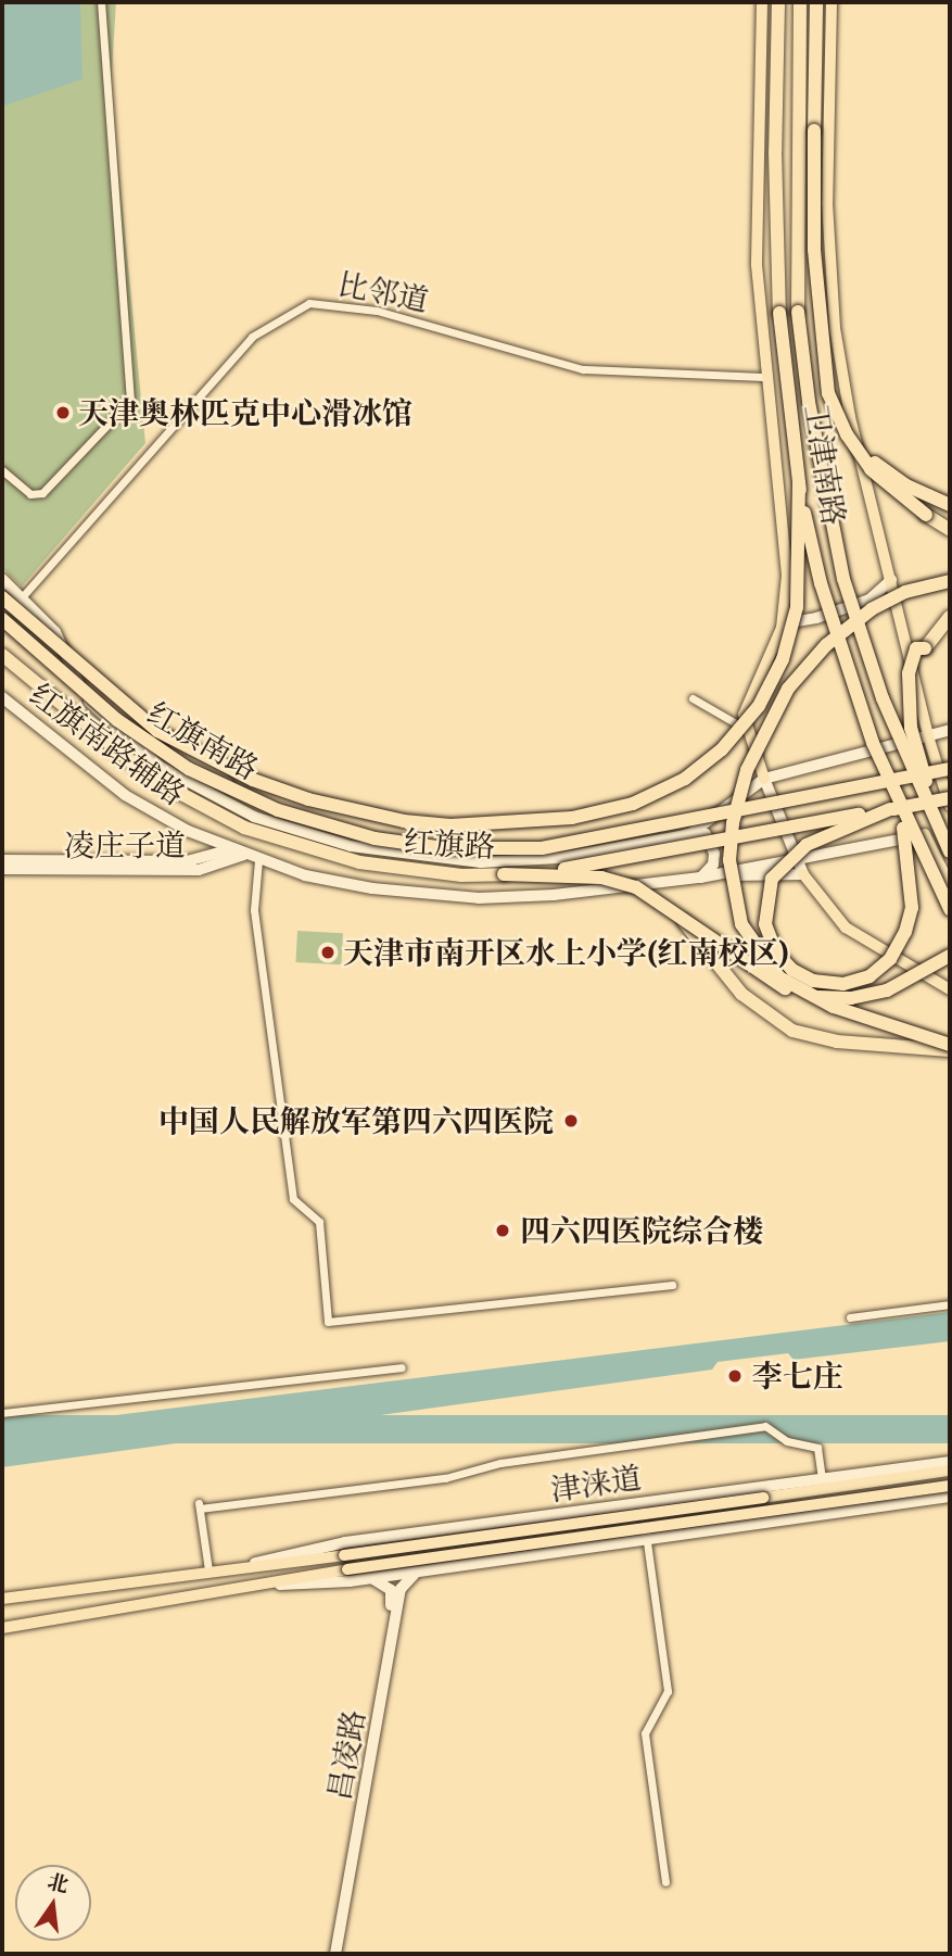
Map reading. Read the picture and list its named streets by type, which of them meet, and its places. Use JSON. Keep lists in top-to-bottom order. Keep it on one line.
{"streets":{"highway":["卫津南路","红旗南路","红旗路"],"main road":["津涞道"],"street":["比邻道","红旗南路辅路","凌庄子道","昌凌路"]},"crossings":[["比邻道","红旗南路辅路"],["卫津南路","红旗路"],["红旗南路","红旗路"],["红旗南路辅路","凌庄子道"],["津涞道","昌凌路"]],"places":["天津奥林匹克中心滑冰馆","天津市南开区水上小学(红南校区)","中国人民解放军第四六四医院","四六四医院综合楼","李七庄"],"north":"top"}
